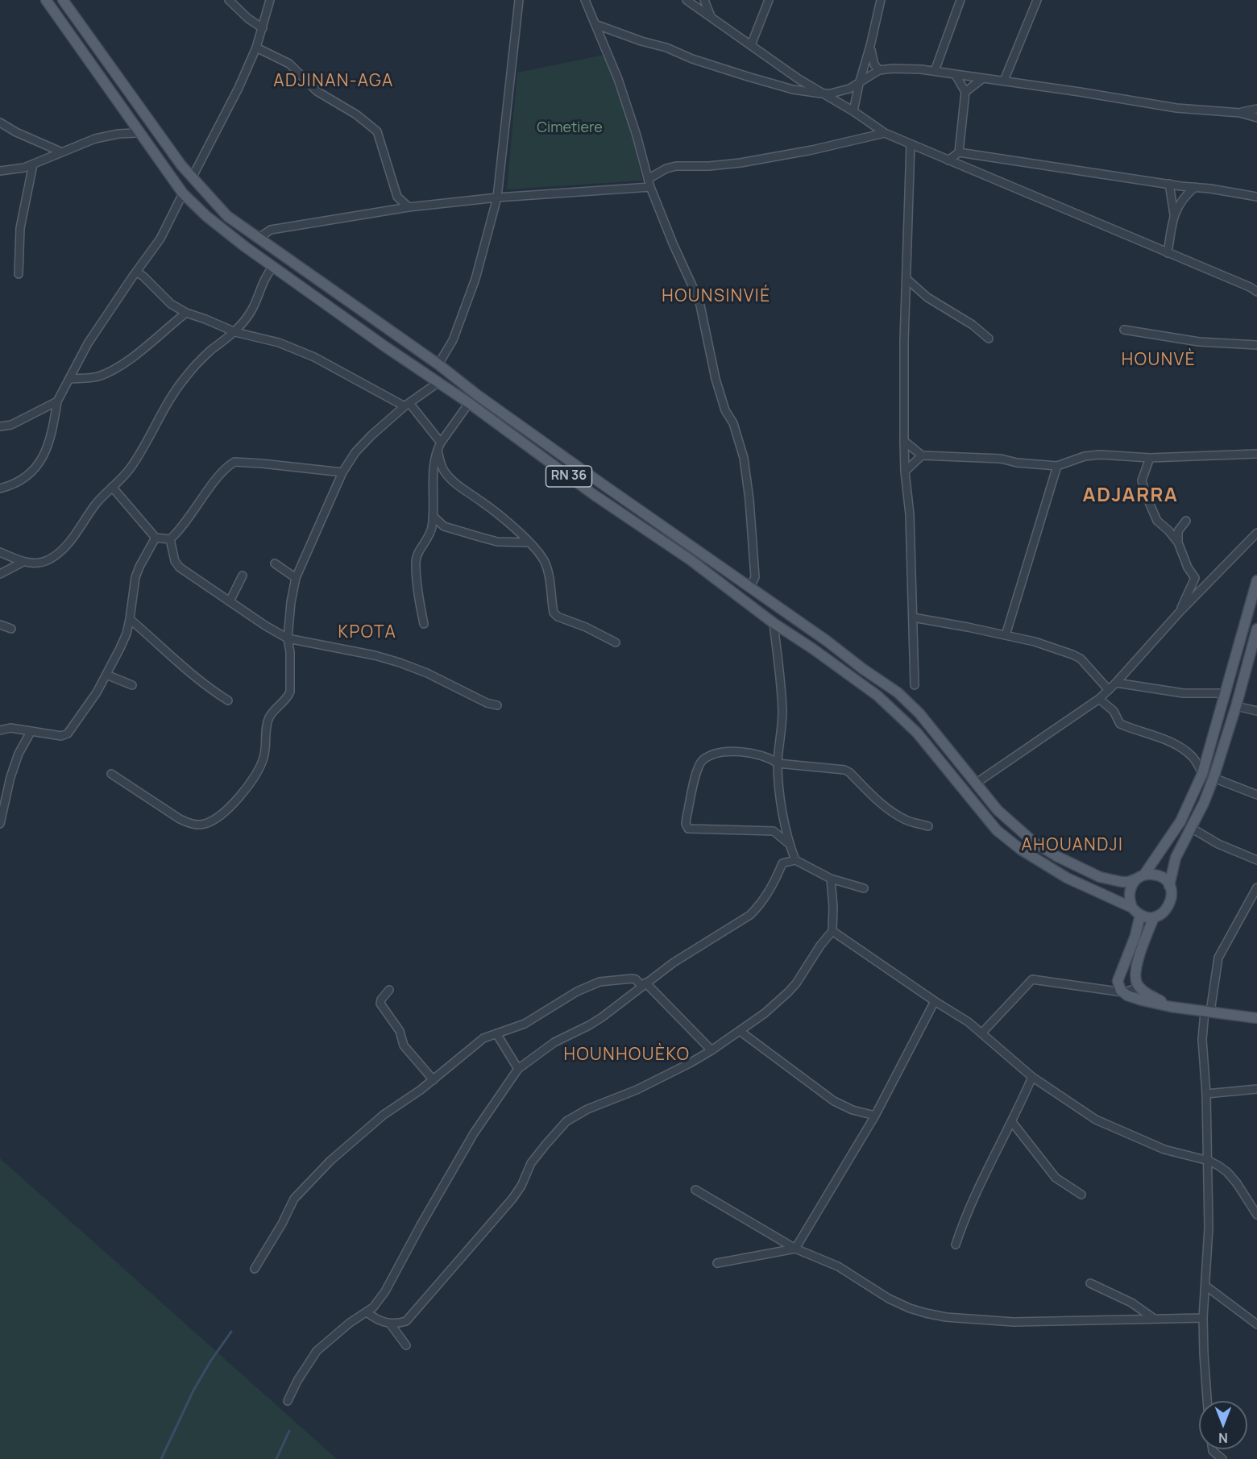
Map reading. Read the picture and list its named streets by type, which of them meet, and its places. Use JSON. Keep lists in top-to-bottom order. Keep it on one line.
{"streets":{"main road":["RN 36"]},"districts":["ADJINAN-AGA","HOUNSINVIÉ","HOUNVÈ","ADJARRA","KPOTA","AHOUANDJI","HOUNHOUÈKO"],"parks":["Cimetiere"],"north":"bottom"}
